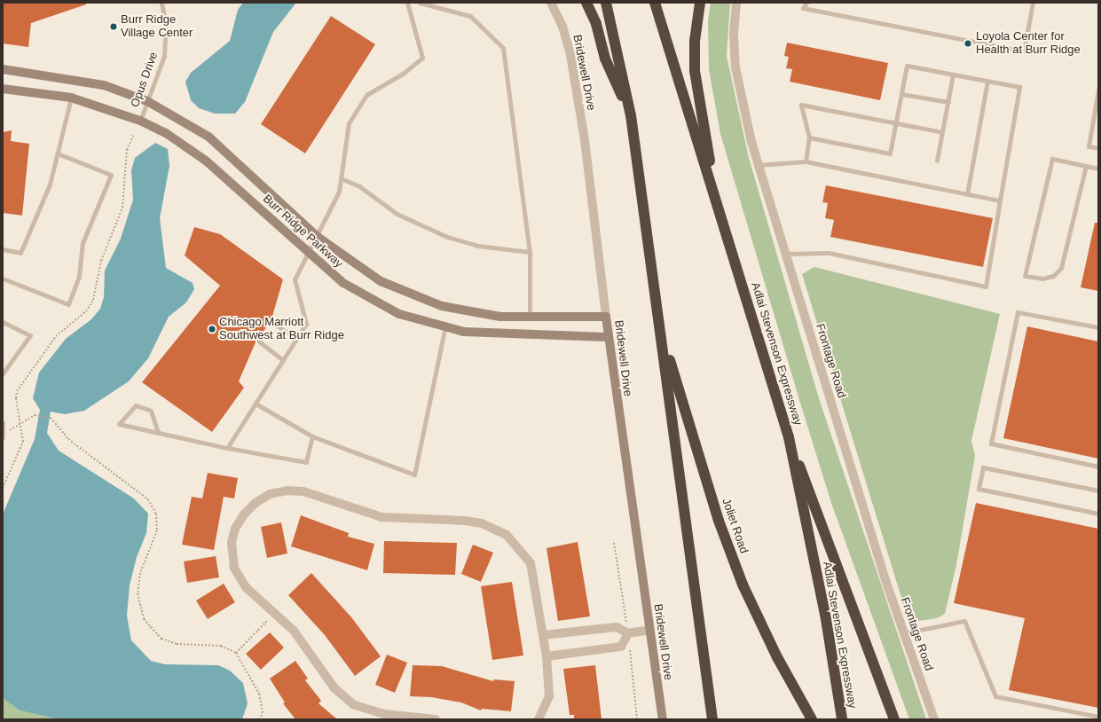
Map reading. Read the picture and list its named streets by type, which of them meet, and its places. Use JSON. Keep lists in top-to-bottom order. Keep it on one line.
{"streets":{"highway":["Adlai Stevenson Expressway","Joliet Road"],"street":["Bridewell Drive","Burr Ridge Parkway","Frontage Road"],"lane":["Opus Drive"]},"crossings":[["Bridewell Drive","Burr Ridge Parkway"],["Opus Drive","Burr Ridge Parkway"]],"places":["Burr Ridge Village Center","Loyola Center for Health at Burr Ridge","Chicago Marriott Southwest at Burr Ridge"]}
